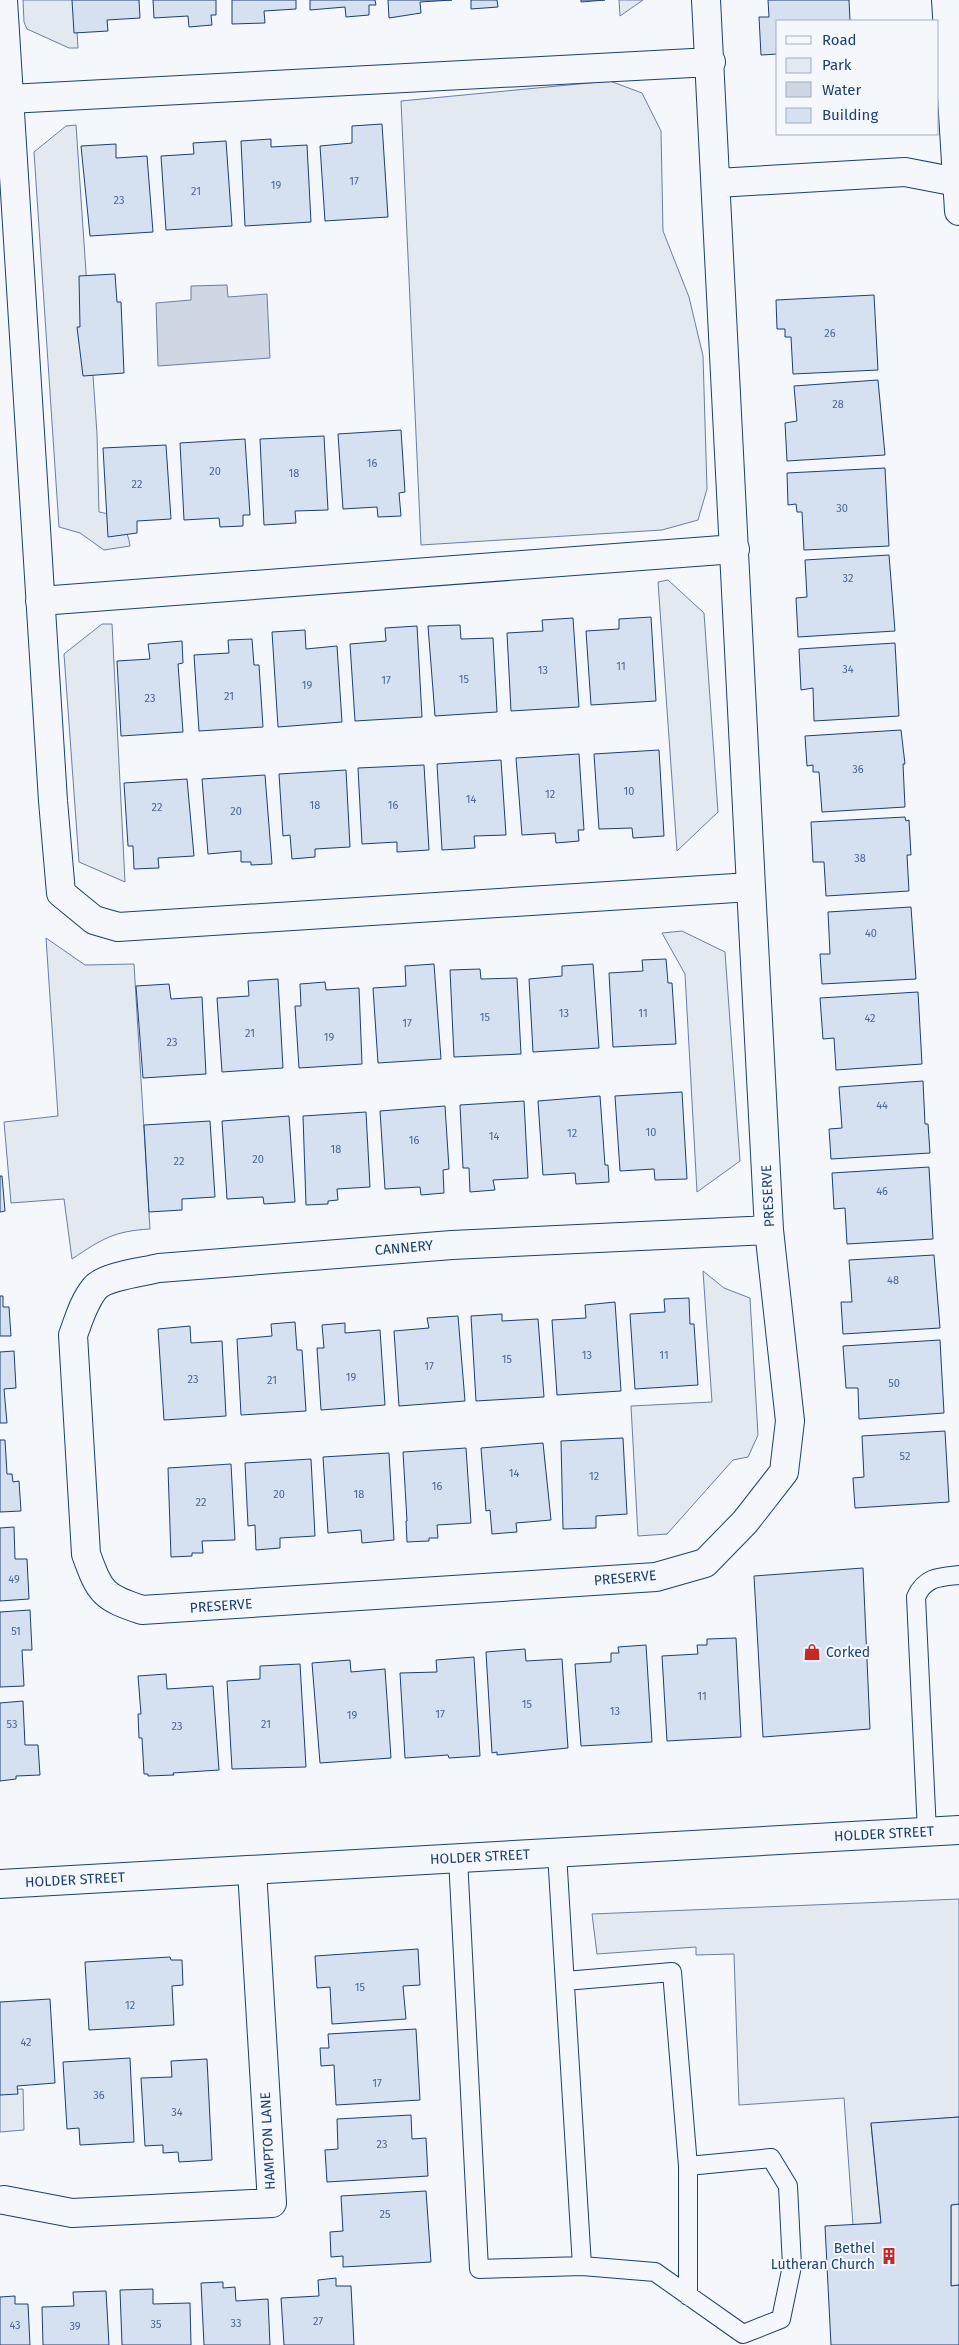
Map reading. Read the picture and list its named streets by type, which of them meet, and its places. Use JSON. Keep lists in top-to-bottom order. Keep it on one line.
{"streets":{"street":["PRESERVE","CANNERY","HOLDER STREET","HAMPTON LANE"]},"crossings":[["PRESERVE","CANNERY"],["HOLDER STREET","HAMPTON LANE"]],"places":{"shop":["Corked"],"building":["Bethel Lutheran Church"]},"house_numbers":["17","19","21","23","26","28","16","20","18","22","30","32","11","34","13","15","17","19","21","23","36","10","12","14","18","16","22","20","38","40","13","11","15","42","17","21","19","23","44","10","12","14","16","18","20","22","46","48","13","11","15","17","19","23","21","50","52","14","12","16","20","18","22","49","51","11","15","13","17","19","53","21","23","15","12","42","17","36","34","23","25","27","33","35","43","39"],"legend":["Road","Park","Water","Building"]}
